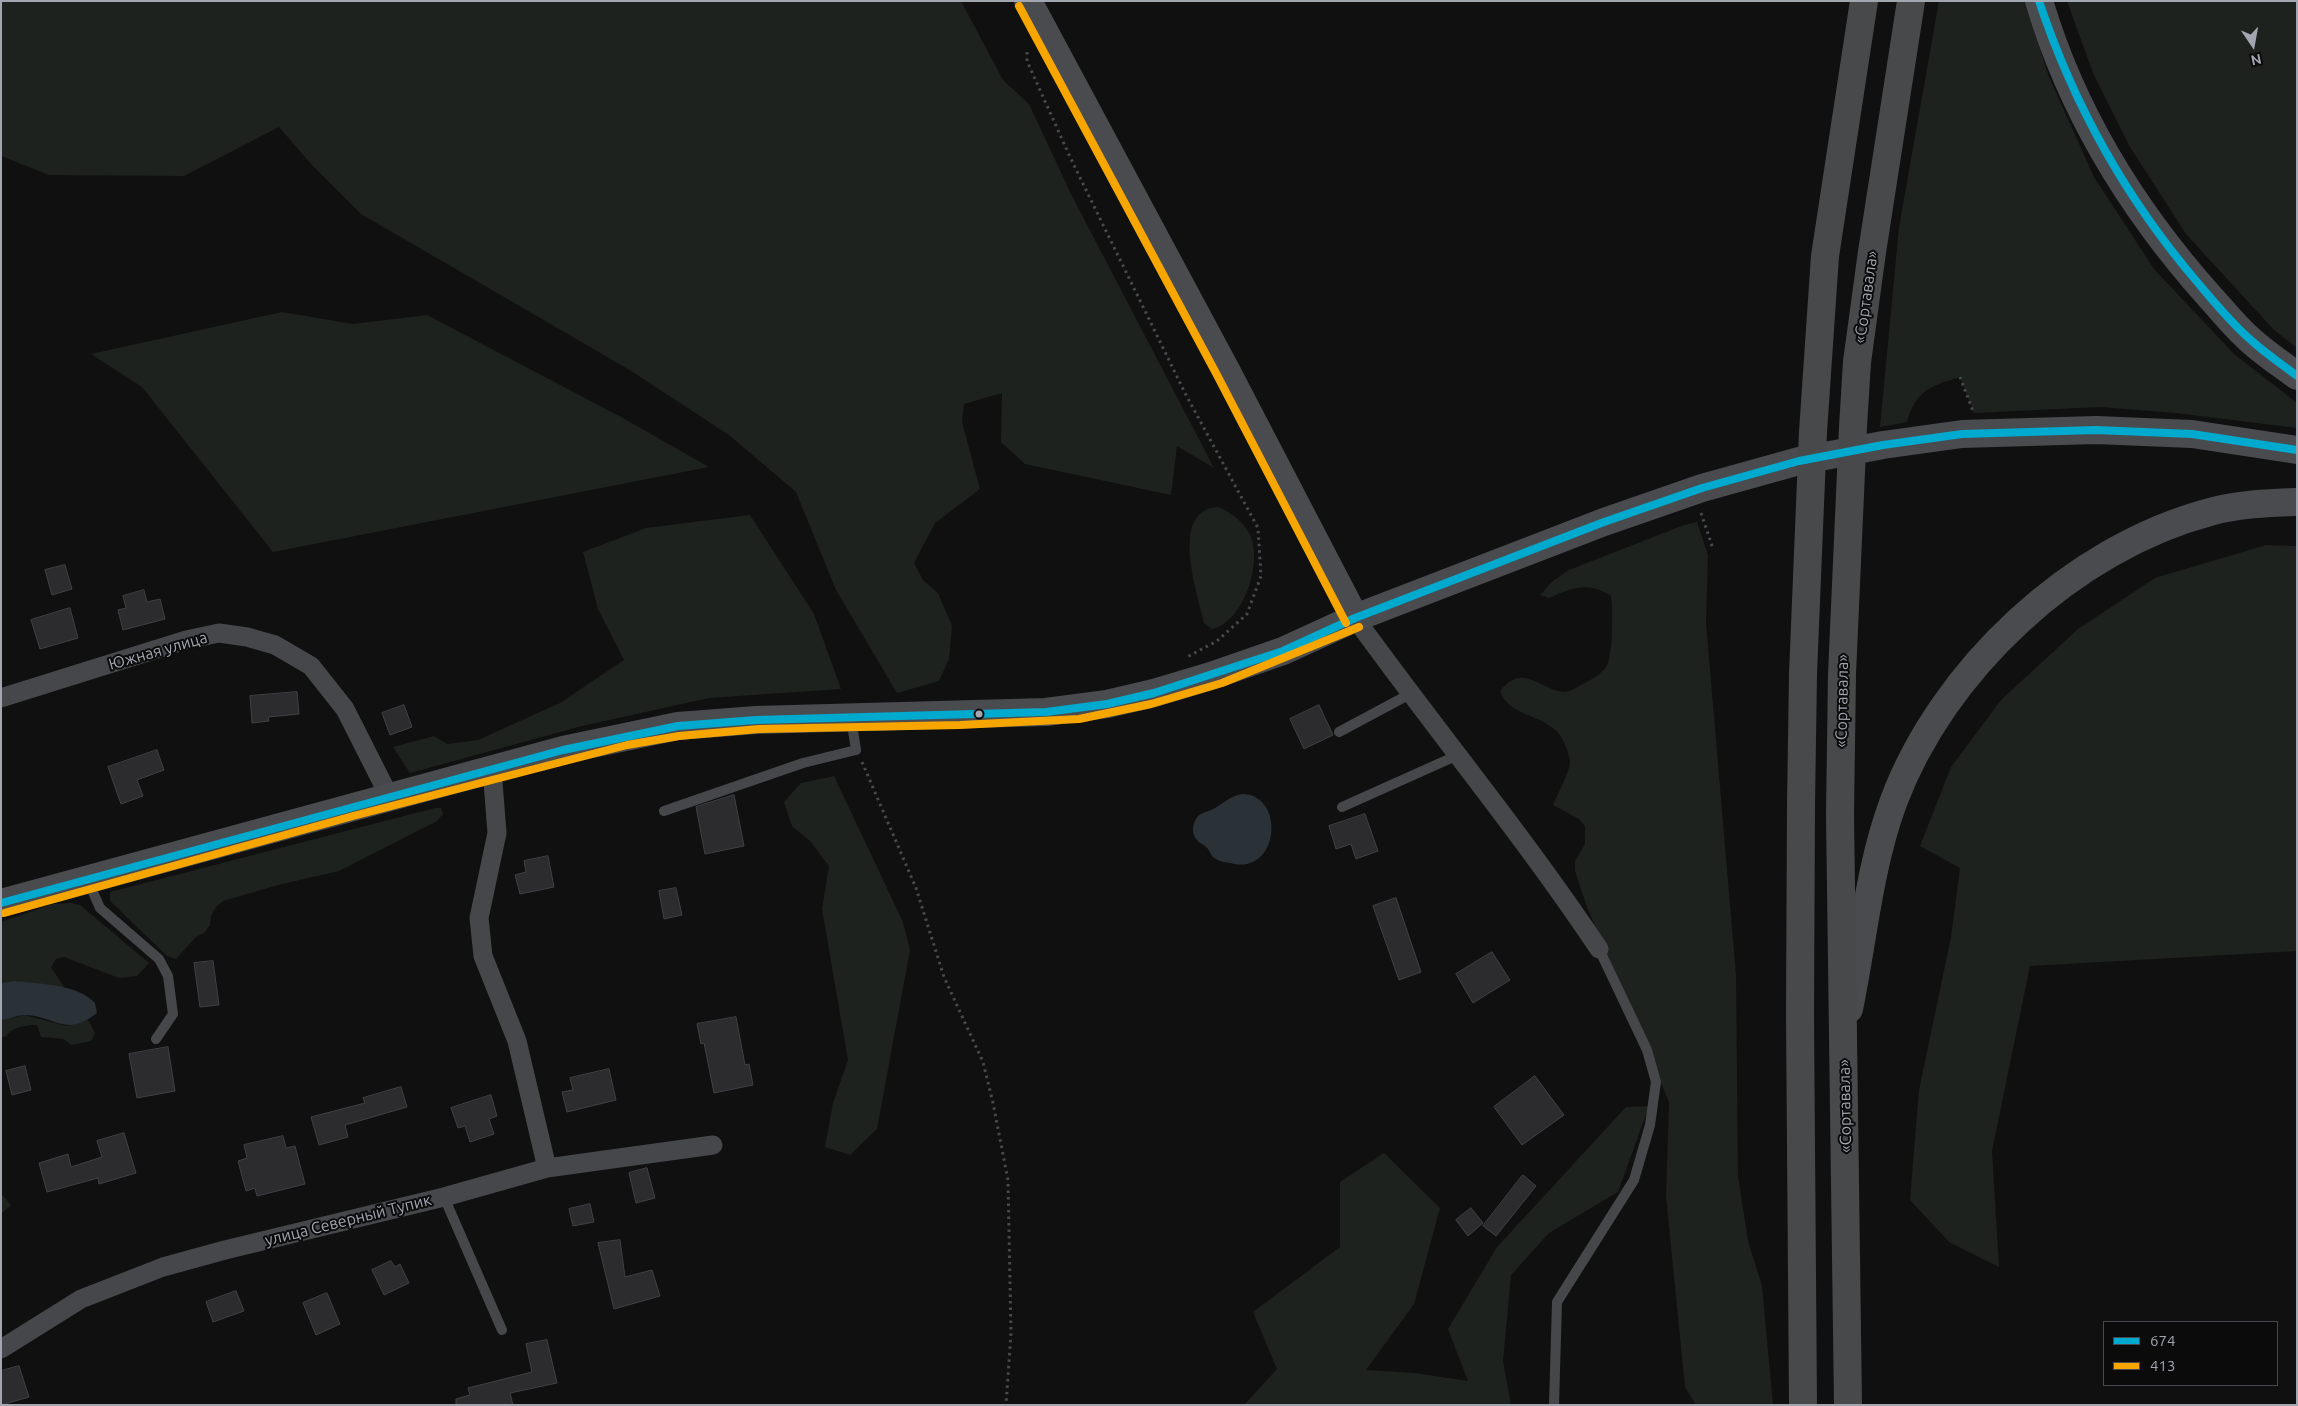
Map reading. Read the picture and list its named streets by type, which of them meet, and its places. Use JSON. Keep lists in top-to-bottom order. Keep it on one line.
{"streets":{"highway":["«Сортавала»"],"street":["Южная улица","улица Северный Тупик"]},"lines":["transit line 674","transit line 413"],"legend":["674","413"],"north":"bottom"}
